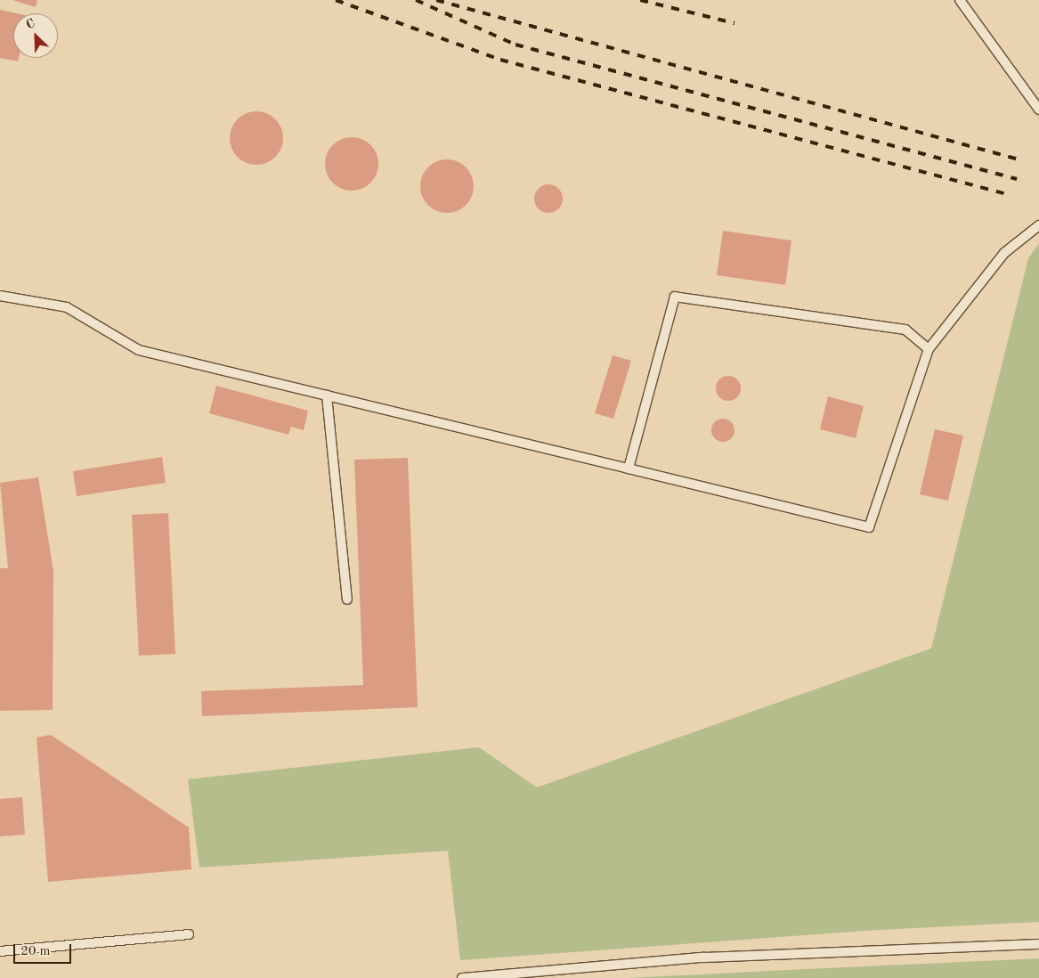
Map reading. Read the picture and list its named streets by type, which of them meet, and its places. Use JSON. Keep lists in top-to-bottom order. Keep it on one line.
{"scale_bar":"20 m","north":"top left"}
